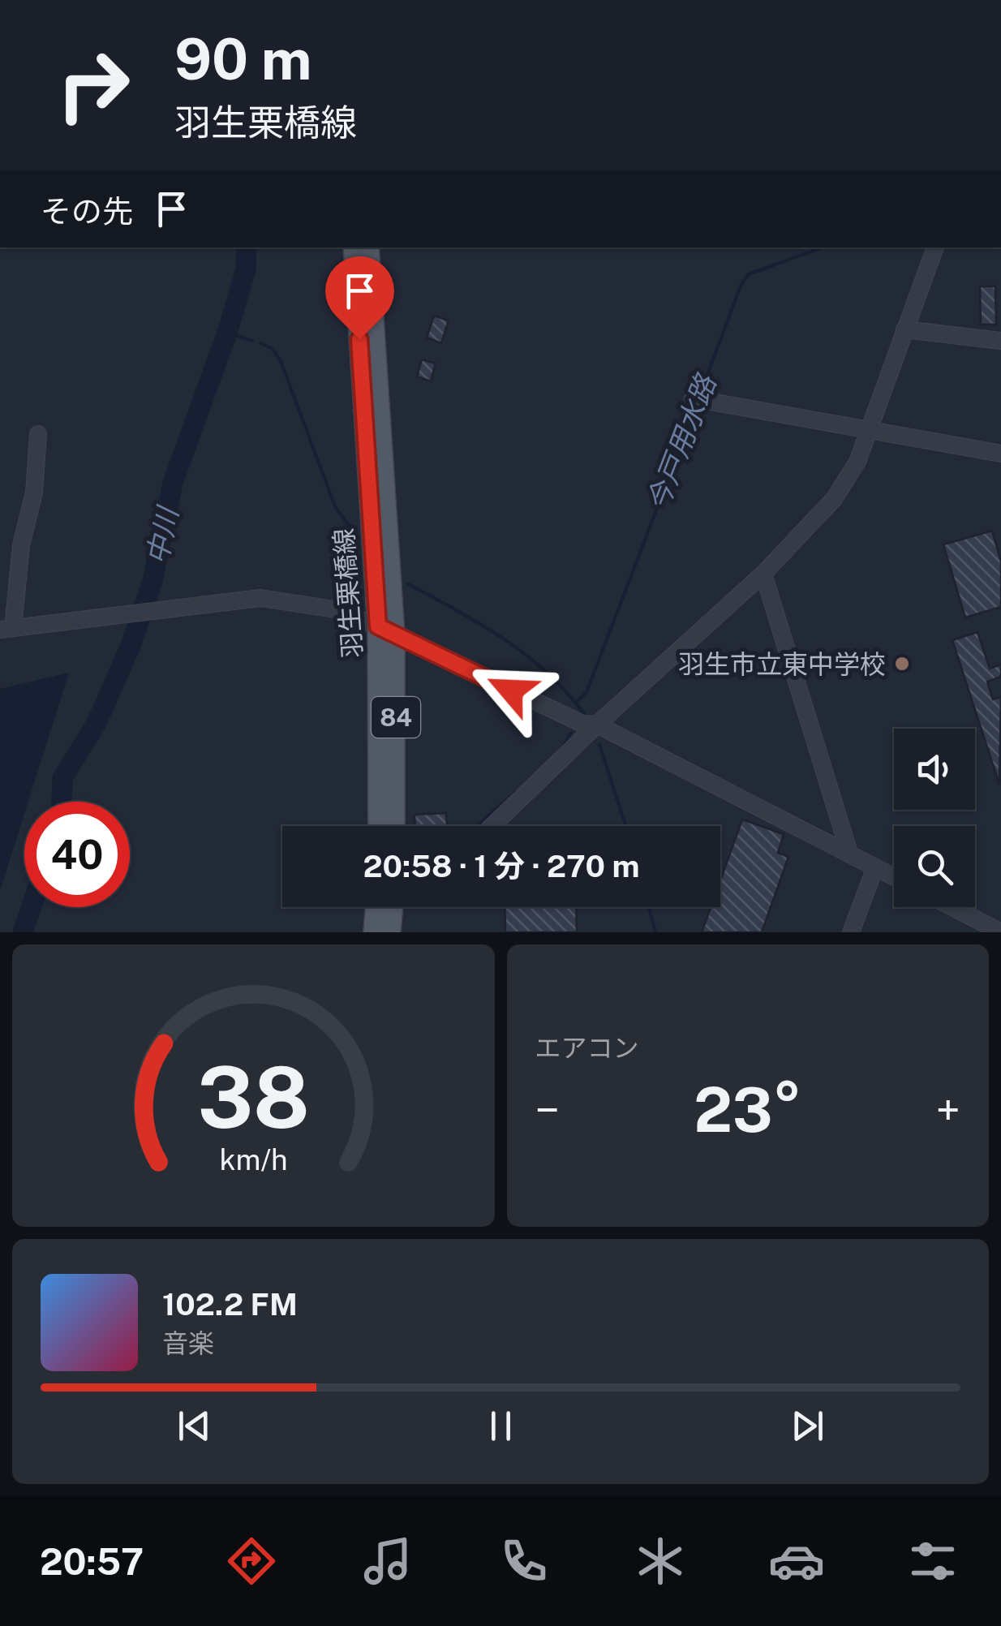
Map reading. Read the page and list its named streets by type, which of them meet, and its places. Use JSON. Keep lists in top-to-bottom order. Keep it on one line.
{"streets":{"main road":["羽生栗橋線","84"]},"water":["今戸用水路","中川"],"places":["羽生市立東中学校"],"page":{"turn":["90 m","羽生栗橋線"],"then":"その先","limit":"40","trip":"20:58 · 1 分 · 270 m","tile":"エアコン","heat":["−","23°","+"],"song":["102.2 FM","音楽"],"tabs":"20:57","gauge":["38","km/h"]}}
